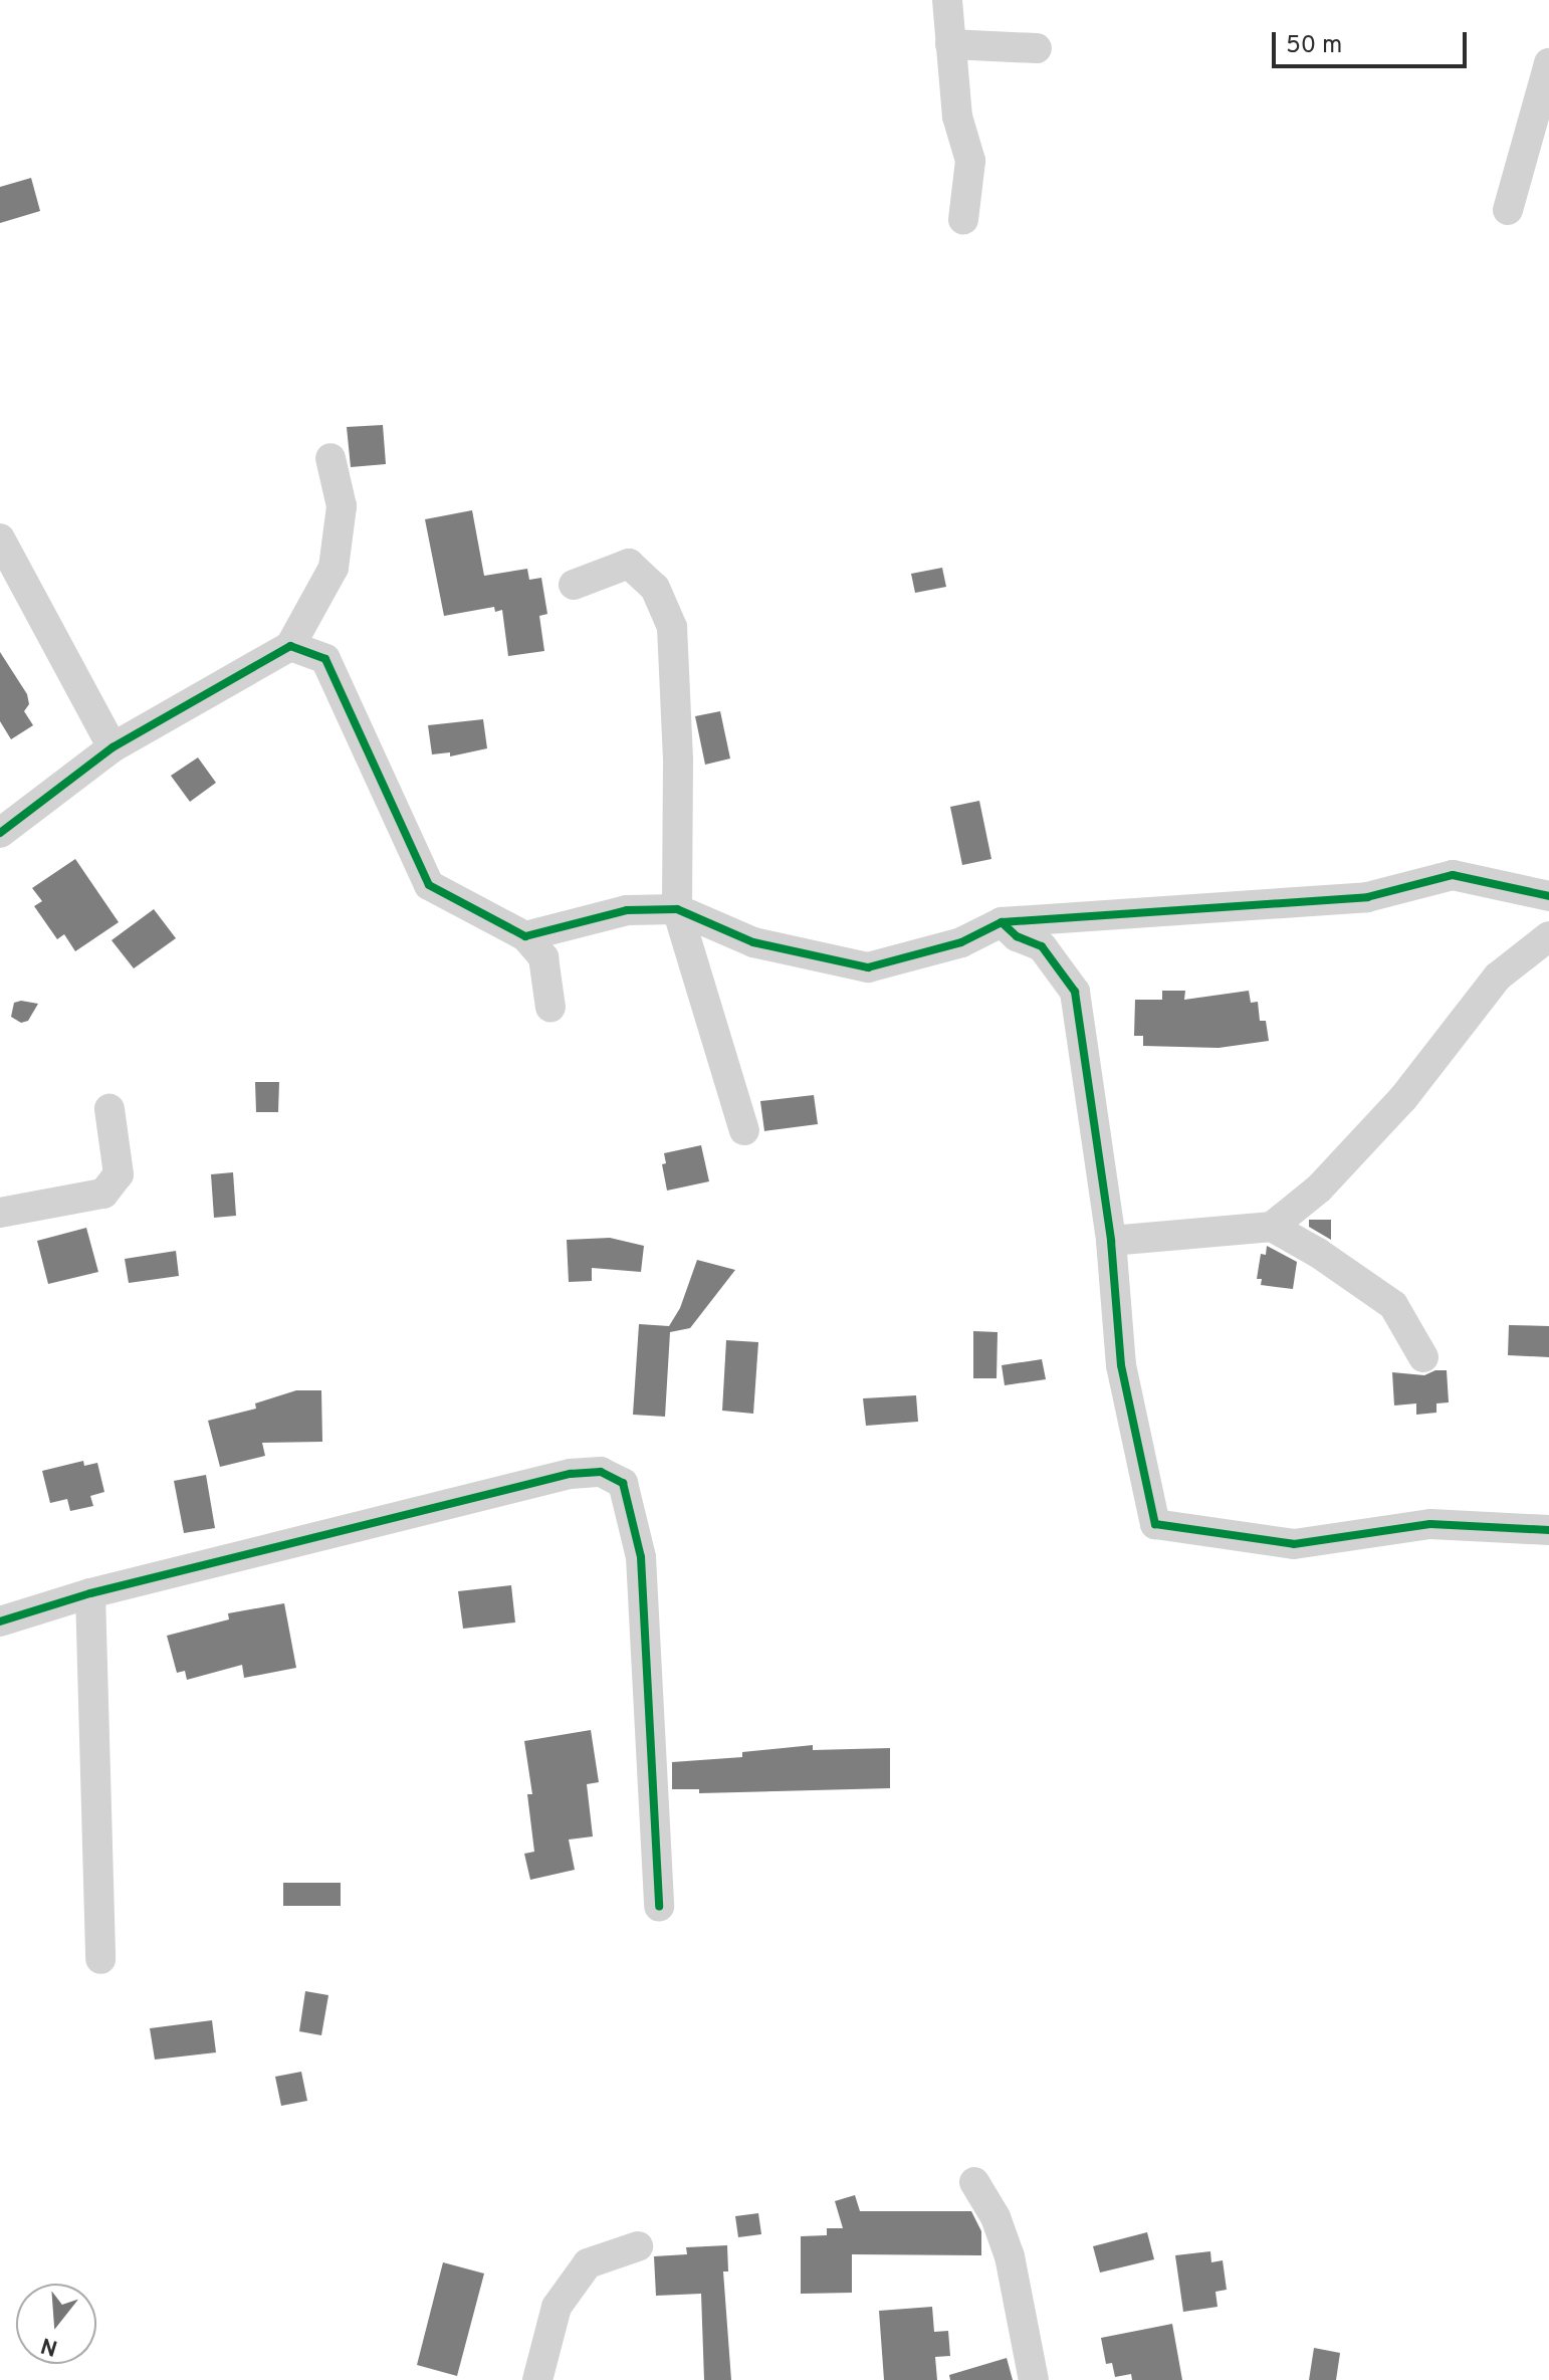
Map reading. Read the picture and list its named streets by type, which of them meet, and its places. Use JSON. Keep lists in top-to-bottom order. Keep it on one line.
{"scale_bar":"50 m","north":"bottom"}
